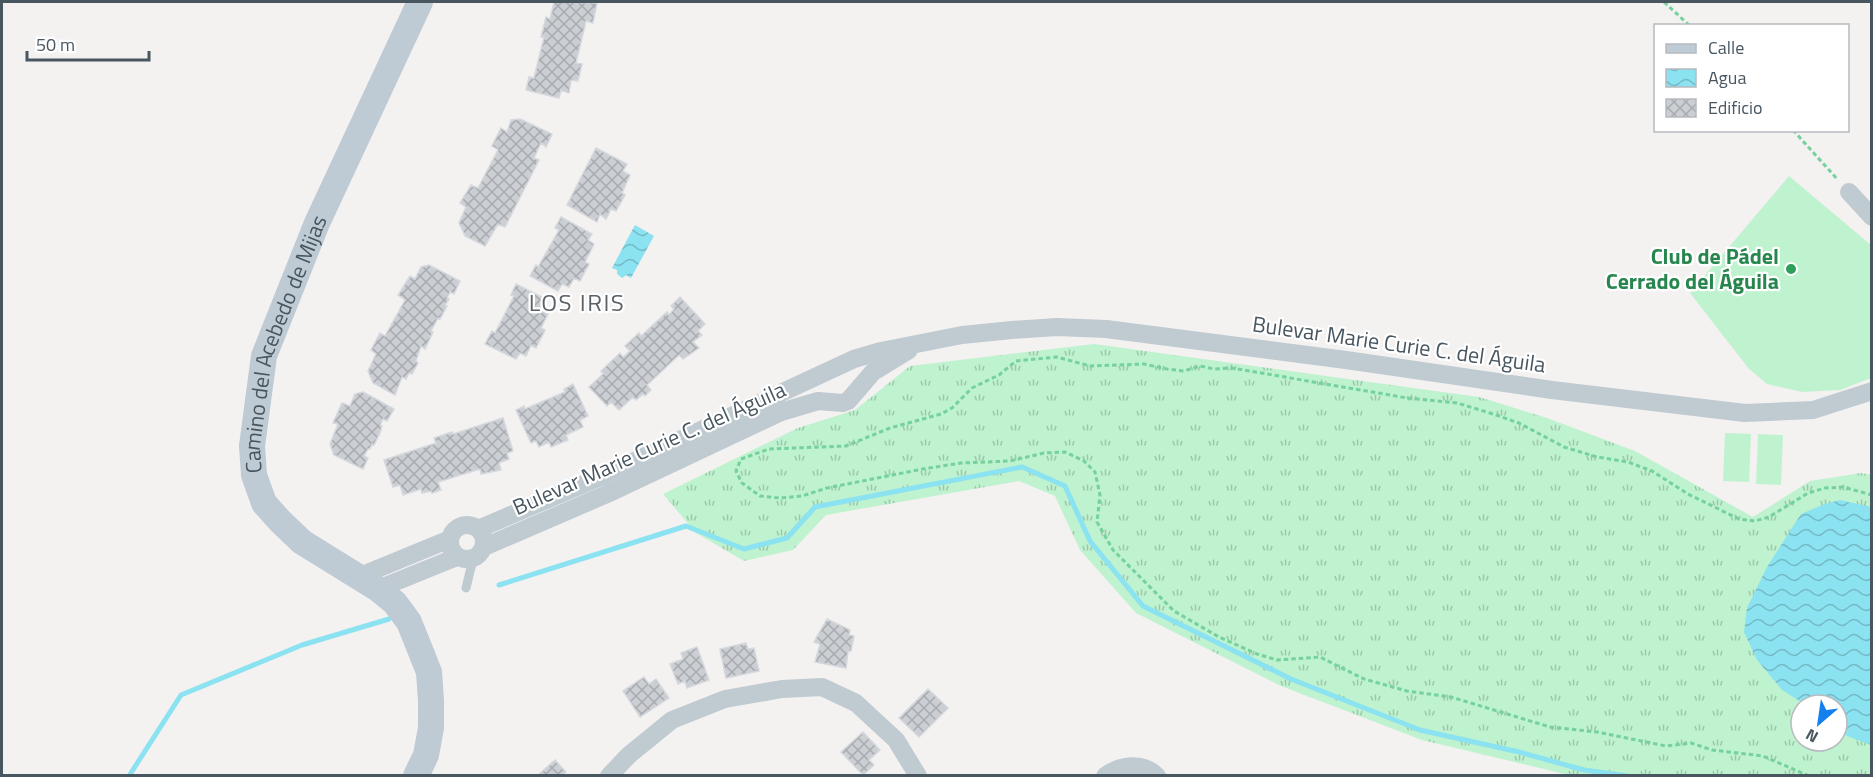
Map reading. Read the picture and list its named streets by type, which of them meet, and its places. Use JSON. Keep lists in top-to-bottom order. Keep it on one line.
{"streets":{"street":["Bulevar Marie Curie C. del Águila","Camino del Acebedo de Mijas"]},"crossings":[["Bulevar Marie Curie C. del Águila","Camino del Acebedo de Mijas"]],"districts":["LOS IRIS"],"places":["Club de Pádel Cerrado del Águila"],"legend":["Calle","Agua","Edificio"],"scale_bar":"50 m","north":"bottom left"}
